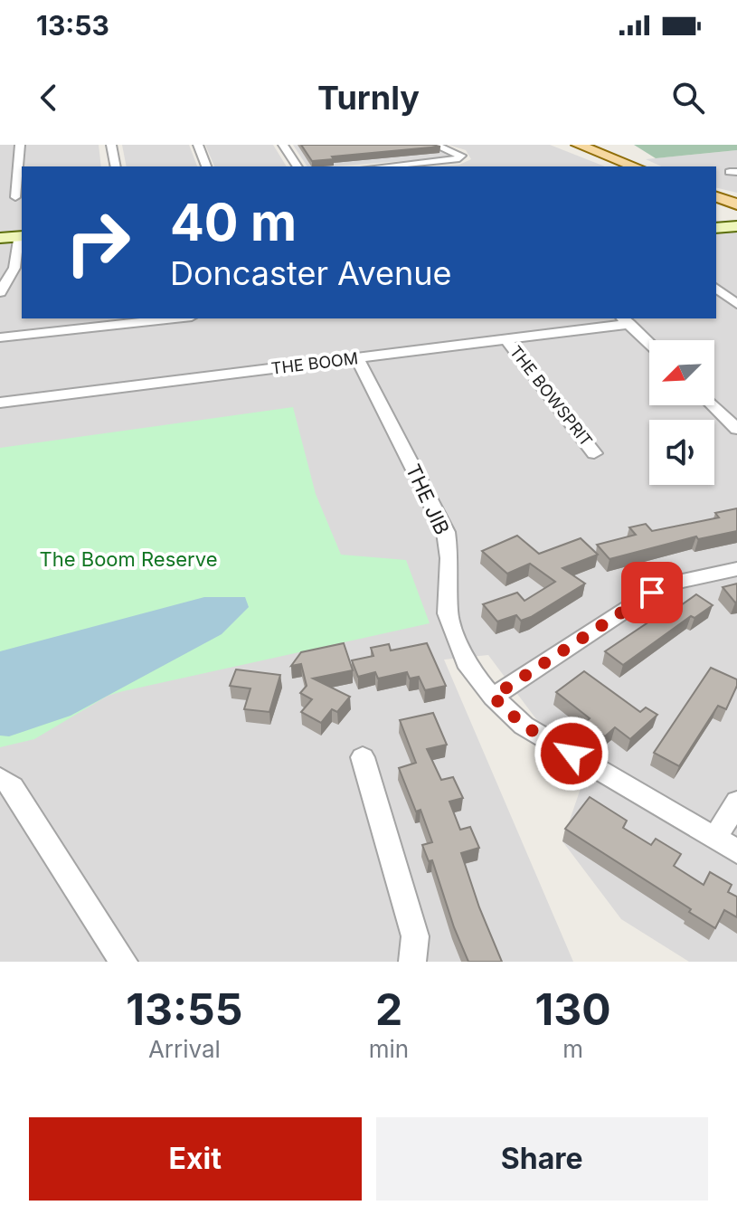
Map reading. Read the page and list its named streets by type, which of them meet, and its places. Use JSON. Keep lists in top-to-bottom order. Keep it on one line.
{"streets":{"street":["THE BOOM","THE BOWSPRIT","THE JIB"]},"crossings":[["THE BOOM","THE BOWSPRIT"],["THE BOOM","THE JIB"]],"parks":["The Boom Reserve"],"north":"bottom left","page":{"status":"13:53","header":"Turnly","turn":["40 m","Doncaster Avenue"],"eta":["13:55","Arrival","2","min","130","m"],"buttons":["Exit","Share"]}}
